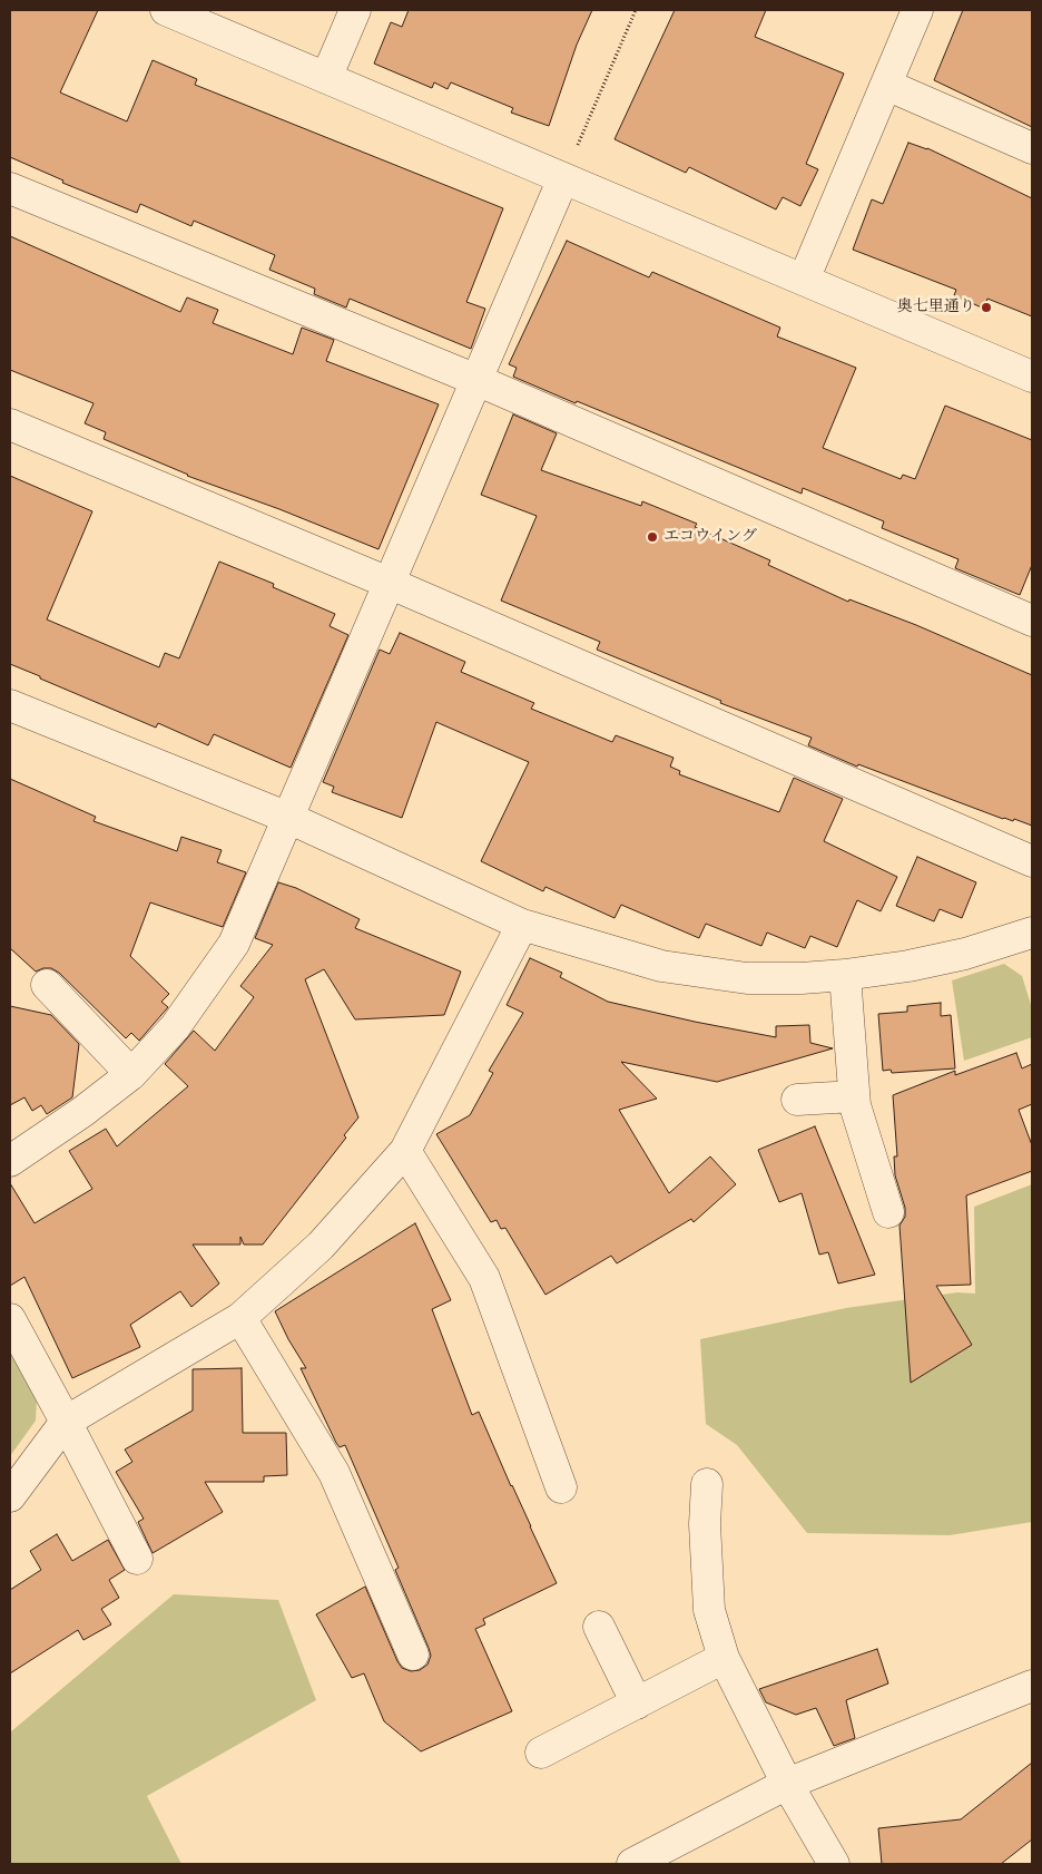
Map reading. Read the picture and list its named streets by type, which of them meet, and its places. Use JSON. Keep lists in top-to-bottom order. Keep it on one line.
{"places":["奥七里通り","エコウイング"]}
